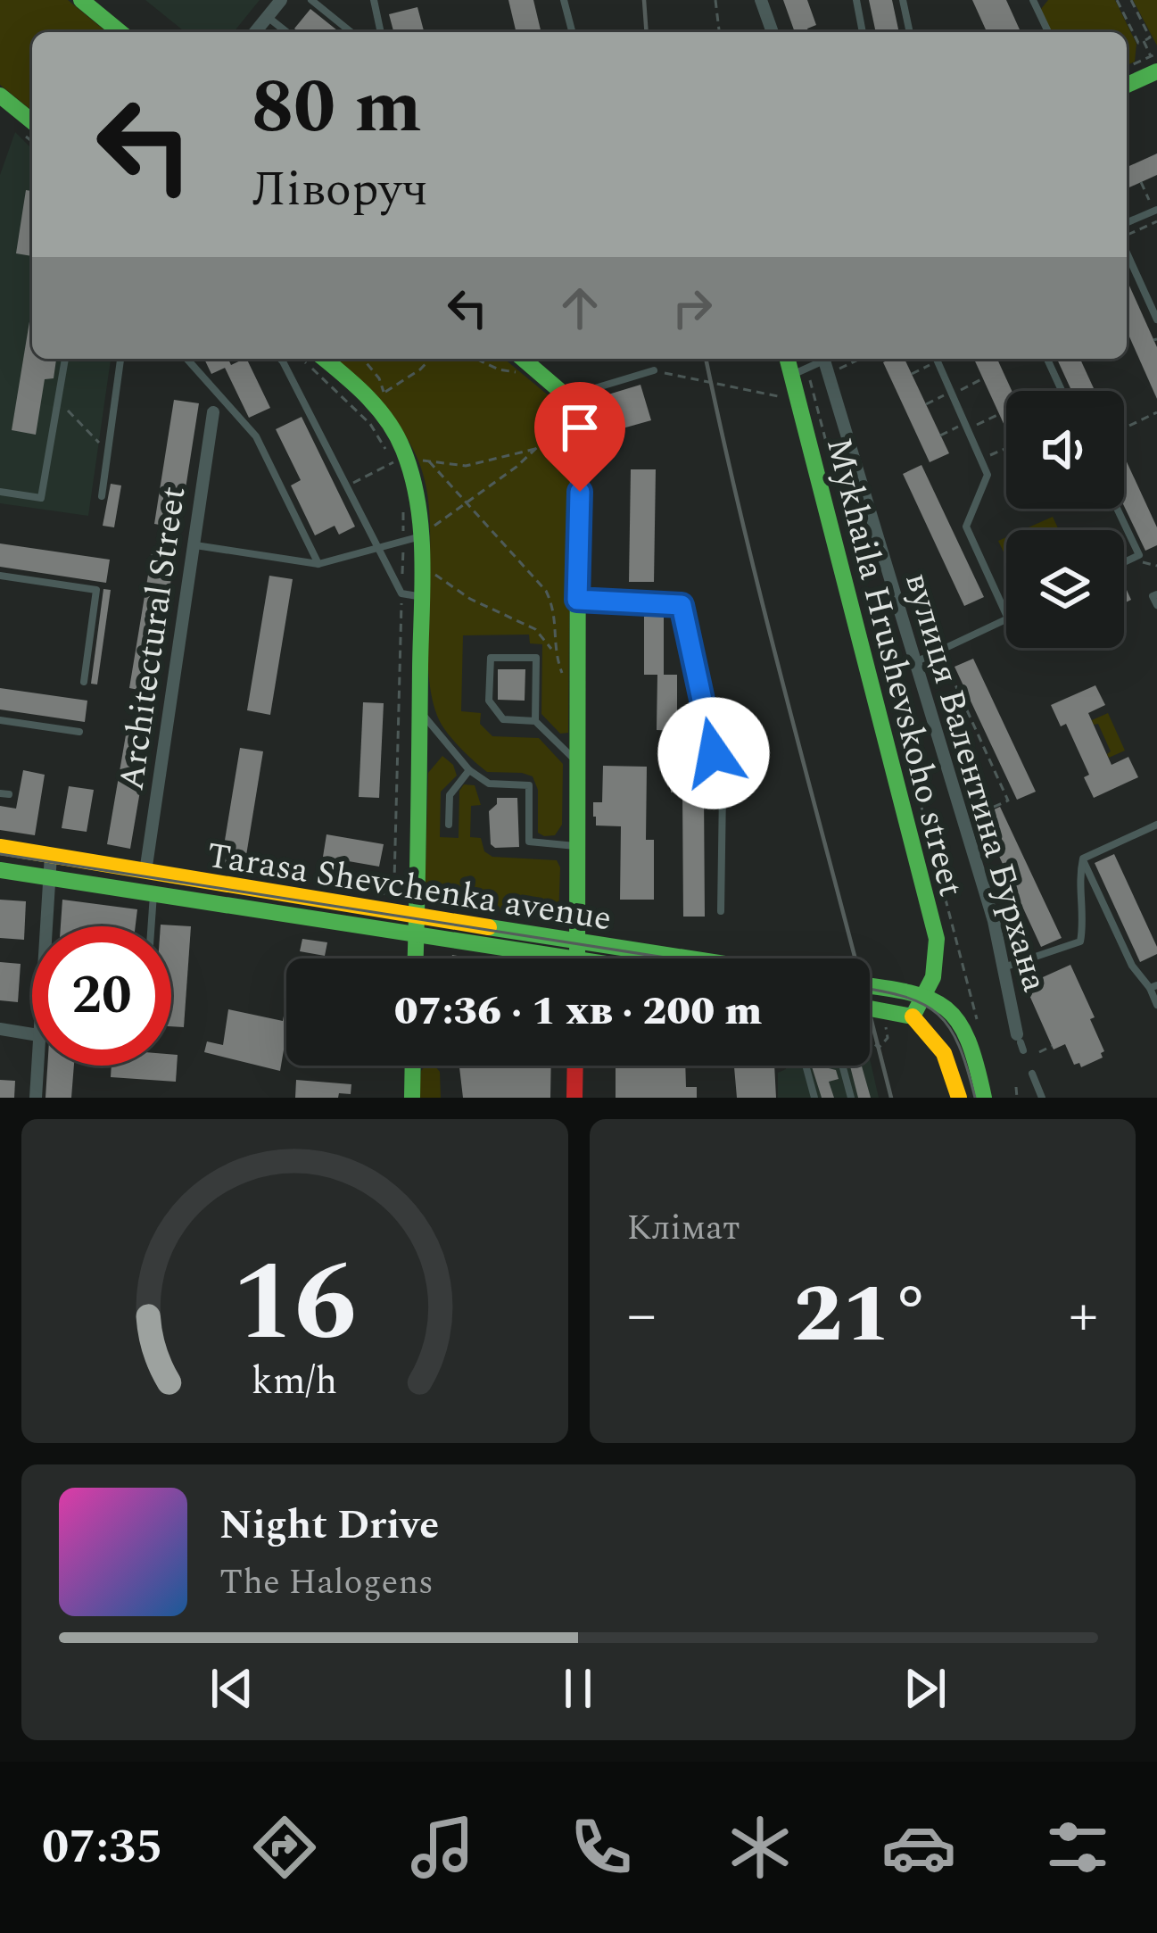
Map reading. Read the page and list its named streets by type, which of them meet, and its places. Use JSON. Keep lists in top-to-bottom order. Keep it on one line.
{"streets":{"main road":["Mykhaila Hrushevskoho street","Tarasa Shevchenka avenue"],"street":["Architectural Street","вулиця Валентина Бурхана"]},"crossings":[["Architectural Street","Tarasa Shevchenka avenue"]],"page":{"turn":["80 m","Ліворуч"],"limit":"20","trip":"07:36 · 1 хв · 200 m","tile":"Клімат","heat":["−","21°","+"],"song":["Night Drive","The Halogens"],"tabs":"07:35","gauge":["16","km/h"]}}
